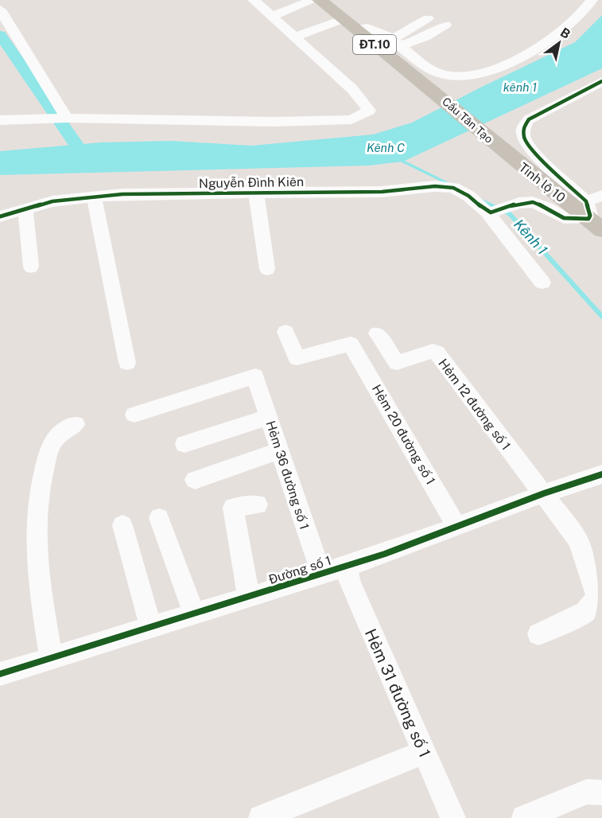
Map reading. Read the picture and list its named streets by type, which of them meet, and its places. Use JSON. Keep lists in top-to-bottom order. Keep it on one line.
{"streets":{"main road":["ĐT.10","Cầu Tân Tạo","Tỉnh lộ 10"],"street":["Nguyễn Đình Kiên","Hẻm 12 đường số 1","Hẻm 20 đường số 1","Hẻm 36 đường số 1","Đường số 1","Hẻm 31 đường số 1"]},"crossings":[["ĐT.10","Cầu Tân Tạo"],["Cầu Tân Tạo","Tỉnh lộ 10"],["Hẻm 12 đường số 1","Đường số 1"],["Hẻm 20 đường số 1","Đường số 1"],["Hẻm 36 đường số 1","Đường số 1"],["Đường số 1","Hẻm 31 đường số 1"]],"water":["kênh 1","Kênh C","Kênh 1"],"north":"top right"}
